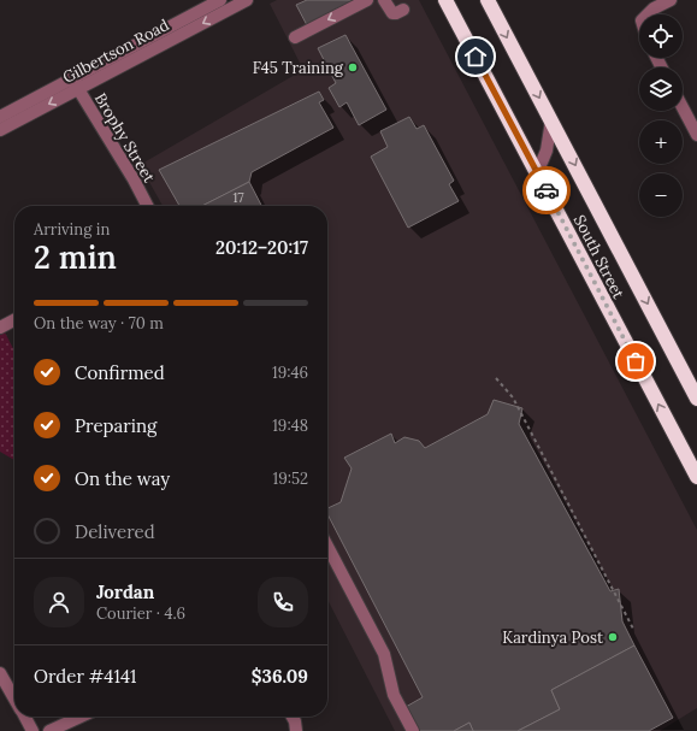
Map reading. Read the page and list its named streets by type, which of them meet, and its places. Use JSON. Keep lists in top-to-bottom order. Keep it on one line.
{"streets":{"highway":["South Street"],"street":["Gilbertson Road","Brophy Street"]},"crossings":[["Gilbertson Road","Brophy Street"]],"places":["F45 Training","Kardinya Post"],"house_numbers":["17"],"page":{"map_buttons":["+","−"],"heading":["2 min","Arriving in","20:12–20:17"],"panel":["Jordan","Courier · 4.6","Order #4141","$36.09"],"bar":"On the way · 70 m","list":[["Confirmed","19:46"],["Preparing","19:48"],["On the way","19:52"],"Delivered"]}}
